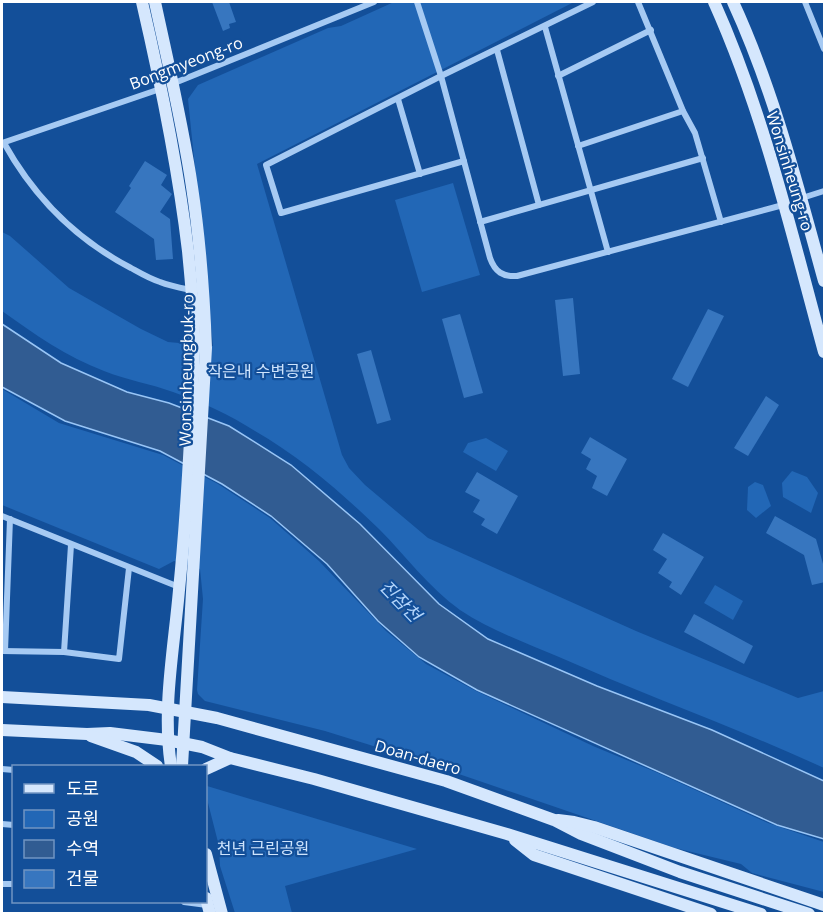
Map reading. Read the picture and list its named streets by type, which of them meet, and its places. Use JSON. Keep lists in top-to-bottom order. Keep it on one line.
{"streets":{"street":["Bongmyeong-ro","Wonsinheung-ro","Wonsinheungbuk-ro","Doan-daero"]},"crossings":[["Bongmyeong-ro","Wonsinheungbuk-ro"],["Wonsinheungbuk-ro","Doan-daero"]],"water":["진잠천"],"parks":["작은내 수변공원","천년 근린공원"],"legend":["도로","공원","수역","건물"]}
